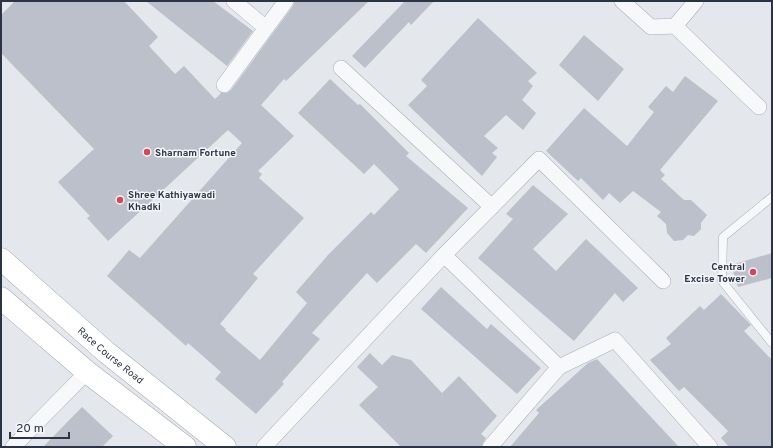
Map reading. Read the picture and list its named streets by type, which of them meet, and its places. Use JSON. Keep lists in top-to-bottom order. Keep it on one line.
{"streets":{"main road":["Race Course Road"]},"places":["Sharnam Fortune","Shree Kathiyawadi Khadki","Central Excise Tower"],"scale_bar":"20 m"}
